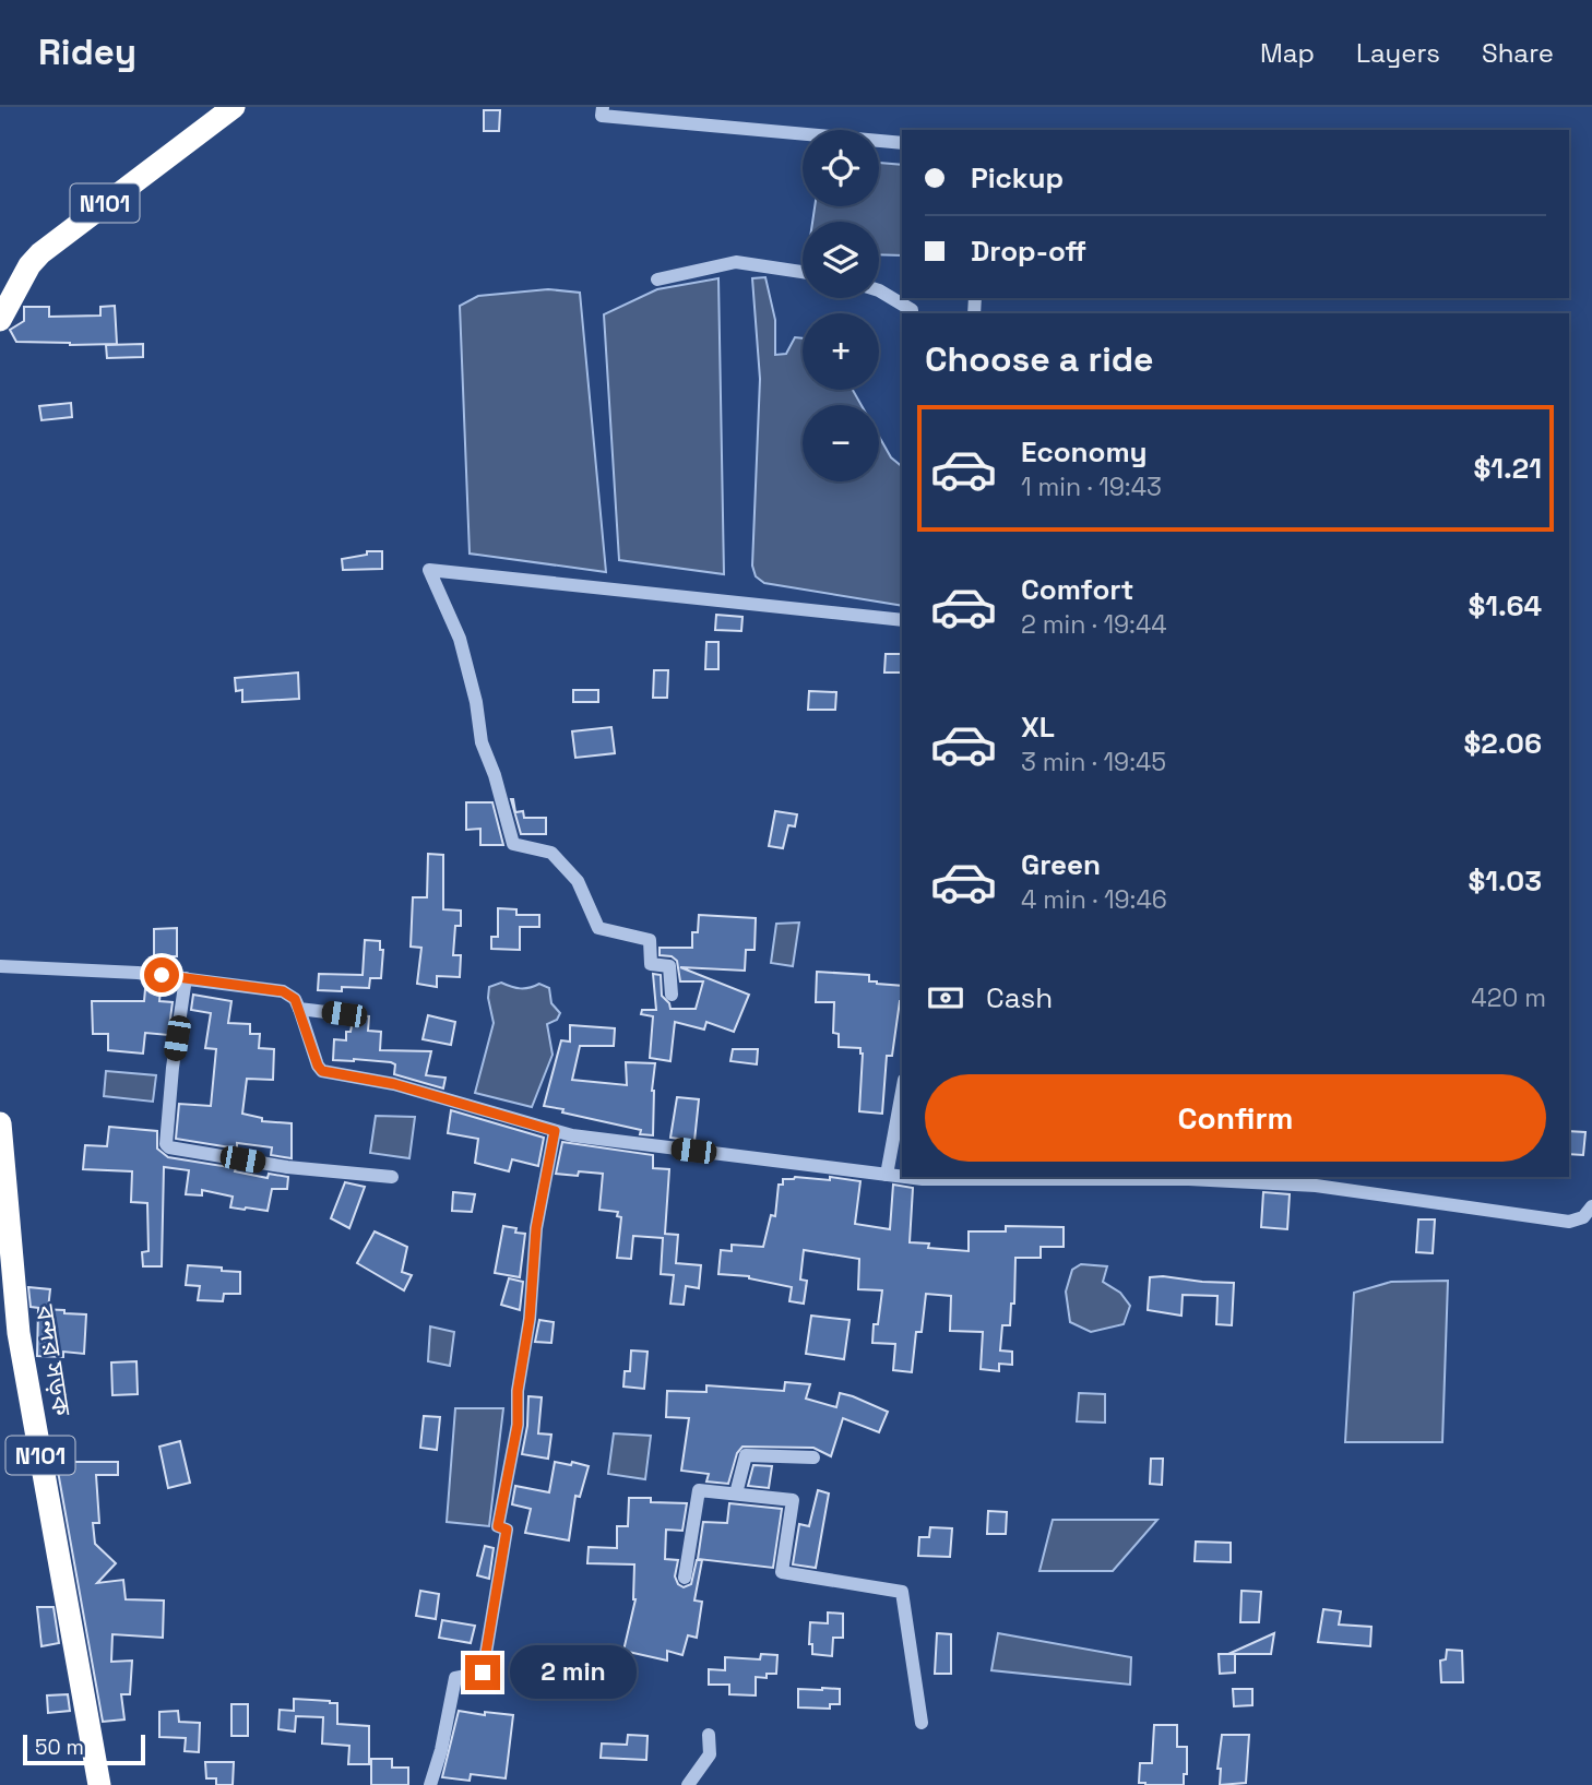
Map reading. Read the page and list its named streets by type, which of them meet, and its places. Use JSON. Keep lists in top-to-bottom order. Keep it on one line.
{"streets":{"highway":["N101","বন্দর সড়ক"]},"scale_bar":"50 m","page":{"header":"Ridey","nav":["Map","Layers","Share"],"map_buttons":["+","−"],"banner":["Pickup","Drop-off"],"heading":"Choose a ride","list":[{"name":"Economy","note":"1 min · 19:43","value":"$1.21"},{"name":"Comfort","note":"2 min · 19:44","value":"$1.64"},{"name":"XL","note":"3 min · 19:45","value":"$2.06"},{"name":"Green","note":"4 min · 19:46","value":"$1.03"}],"pay":["Cash","420 m"],"buttons":"Confirm","bubble":"2 min","scale":"50 m"}}
